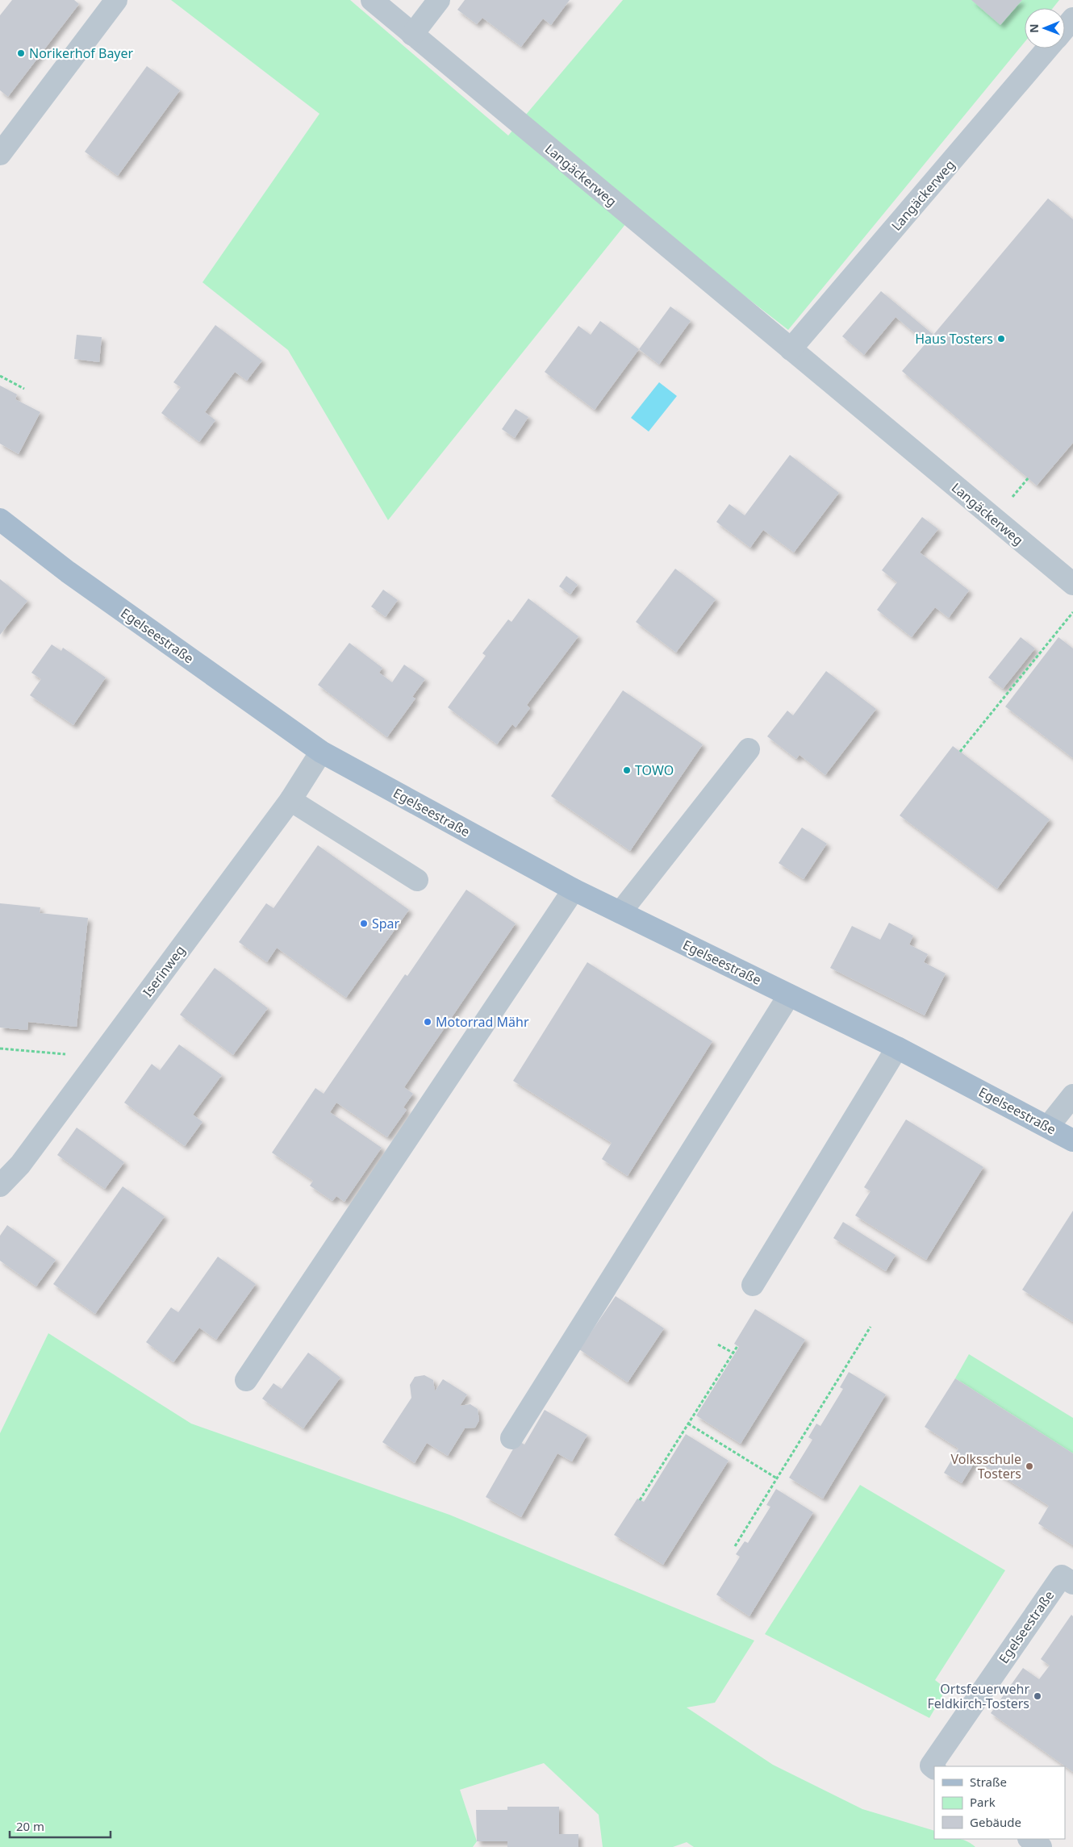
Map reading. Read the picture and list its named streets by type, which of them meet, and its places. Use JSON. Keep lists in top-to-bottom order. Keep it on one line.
{"streets":{"main road":["Egelseestraße"],"street":["Langäckerweg","Iserinweg"]},"crossings":[["Egelseestraße","Iserinweg"]],"places":["Norikerhof Bayer","Haus Tosters","TOWO","Spar","Motorrad Mähr","Volksschule Tosters","Ortsfeuerwehr Feldkirch-Tosters"],"legend":["Straße","Park","Gebäude"],"scale_bar":"20 m","north":"left"}
